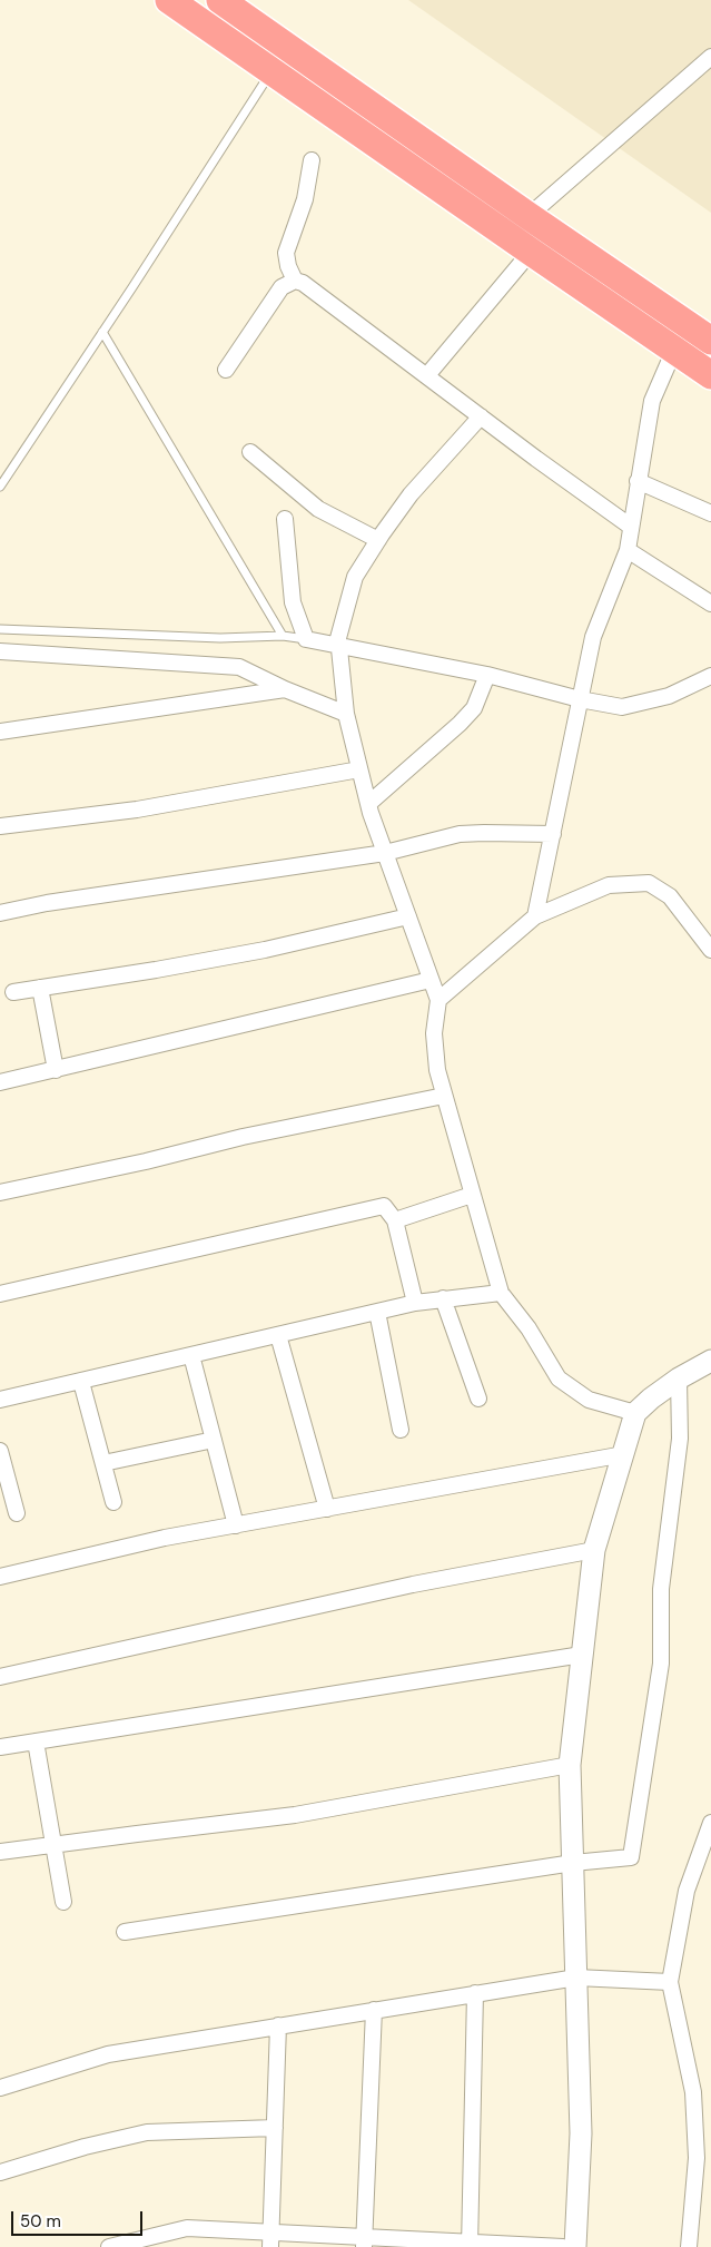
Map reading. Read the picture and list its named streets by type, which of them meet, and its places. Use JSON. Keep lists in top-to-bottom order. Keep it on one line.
{"scale_bar":"50 m"}
